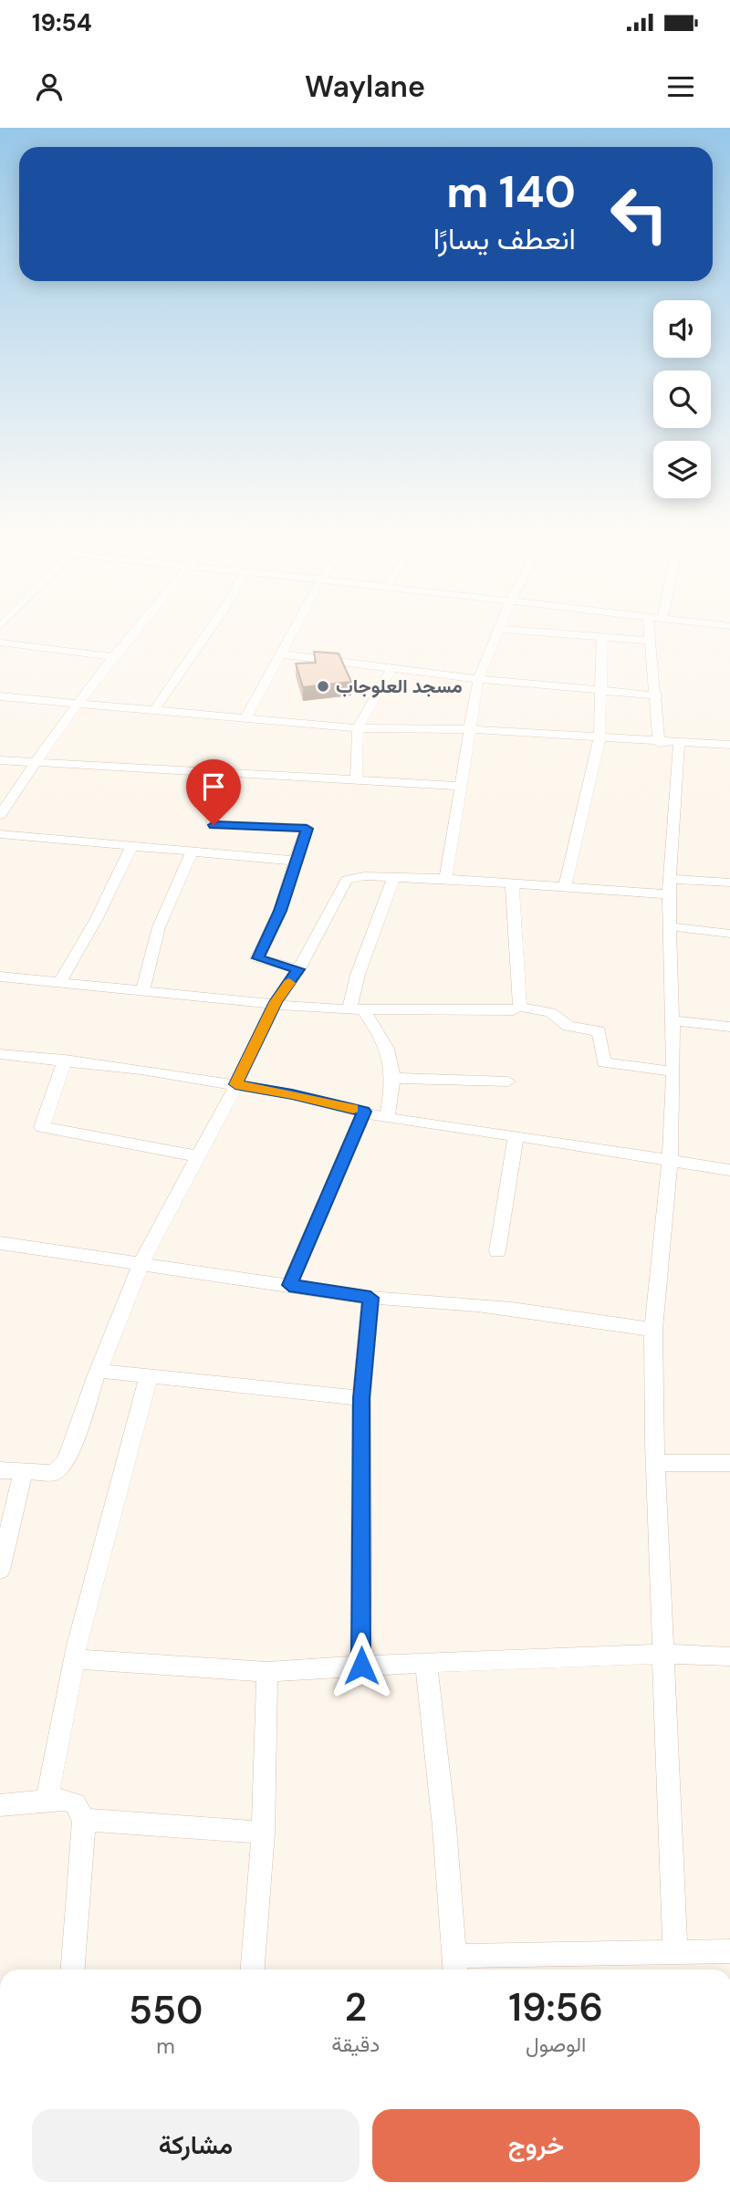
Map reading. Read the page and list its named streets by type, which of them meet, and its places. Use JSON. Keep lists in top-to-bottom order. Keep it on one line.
{"places":["مسجد العلوجاب"],"page":{"status":"19:54","header":"Waylane","turn":["140 m","انعطف يسارًا"],"eta":["19:56","الوصول","2","دقيقة","550","m"],"buttons":["خروج","مشاركة"]}}
